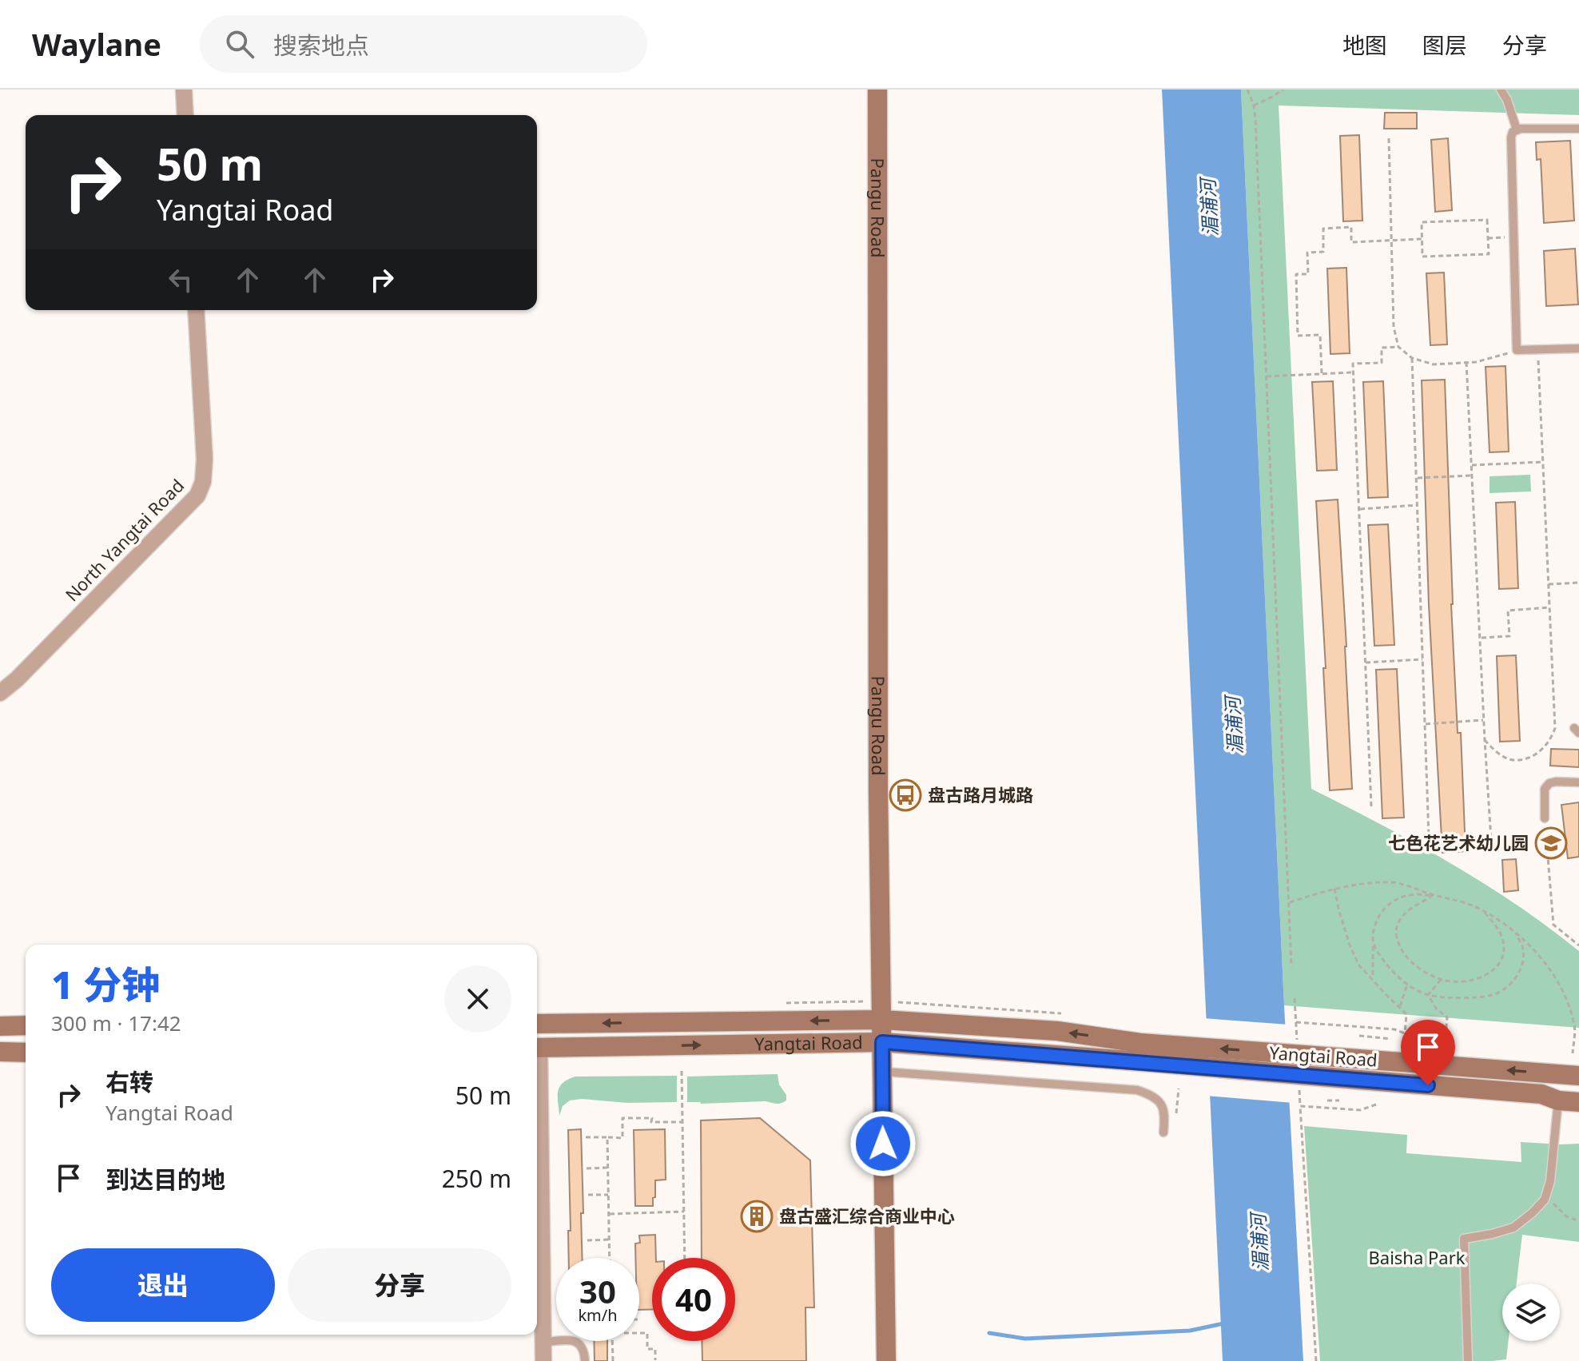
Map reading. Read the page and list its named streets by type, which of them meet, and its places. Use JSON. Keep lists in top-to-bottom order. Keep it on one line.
{"streets":{"main road":["Pangu Road","Yangtai Road"],"street":["North Yangtai Road"]},"crossings":[["Pangu Road","Yangtai Road"]],"water":["湄浦河"],"parks":["Baisha Park"],"places":{"bus stop":["盘古路月城路"],"school or university":["七色花艺术幼儿园"],"building":["盘古盛汇综合商业中心"]},"page":{"header":"Waylane","search":"搜索地点","nav":["地图","图层","分享"],"turn":["50 m","Yangtai Road"],"heading":["1 分钟","300 m · 17:42"],"list":[{"name":"右转","note":"Yangtai Road","value":"50 m"},{"name":"到达目的地","value":"250 m"}],"buttons":["退出","分享"],"speed":"30 km/h","limit":"40"}}
